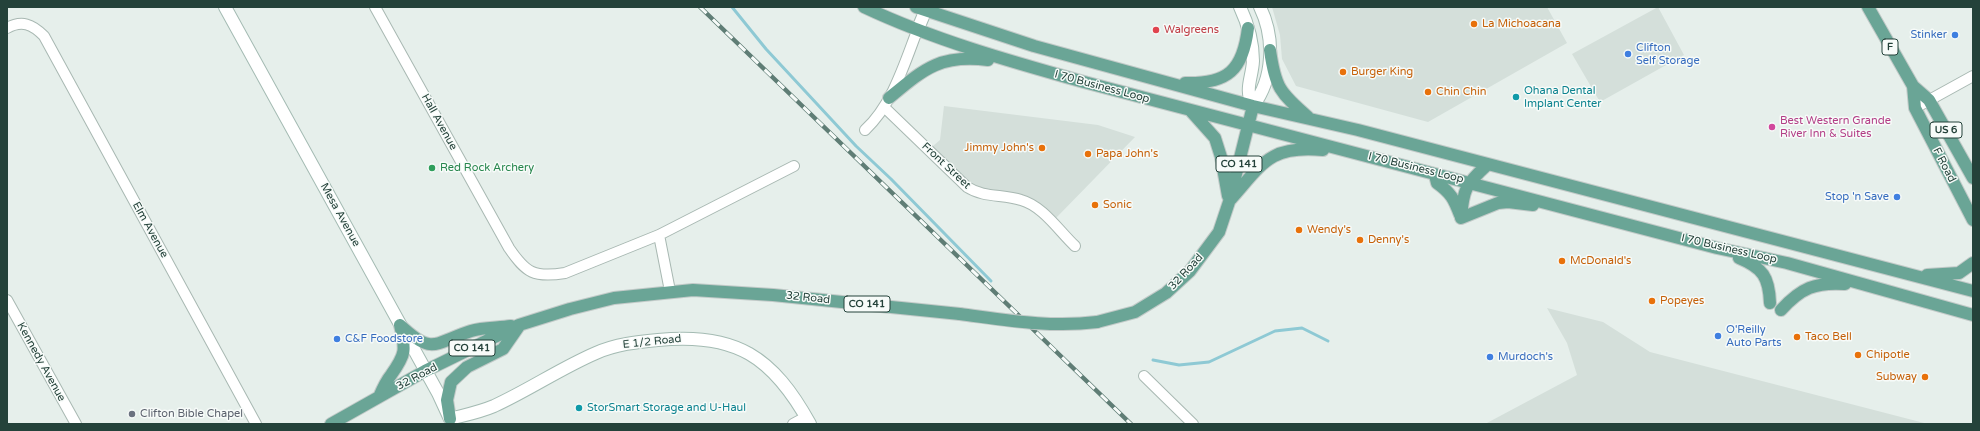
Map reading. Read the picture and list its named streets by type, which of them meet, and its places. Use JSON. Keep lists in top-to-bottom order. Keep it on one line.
{"streets":{"main road":["F","I 70 Business Loop","US 6","CO 141","F Road","32 Road"],"street":["Hall Avenue","Front Street","Mesa Avenue","Elm Avenue","E 1/2 Road","Kennedy Avenue"]},"crossings":[["I 70 Business Loop","32 Road"],["Mesa Avenue","32 Road"],["Mesa Avenue","E 1/2 Road"]],"places":["La Michoacana","Walgreens","Stinker","Clifton Self Storage","Burger King","Chin Chin","Ohana Dental Implant Center","Best Western Grande River Inn & Suites","Jimmy John's","Papa John's","Red Rock Archery","Stop 'n Save","Sonic","Wendy's","Denny's","McDonald's","Popeyes","O'Reilly Auto Parts","Taco Bell","C&F Foodstore","Chipotle","Murdoch's","Subway","StorSmart Storage and U-Haul","Clifton Bible Chapel"]}
